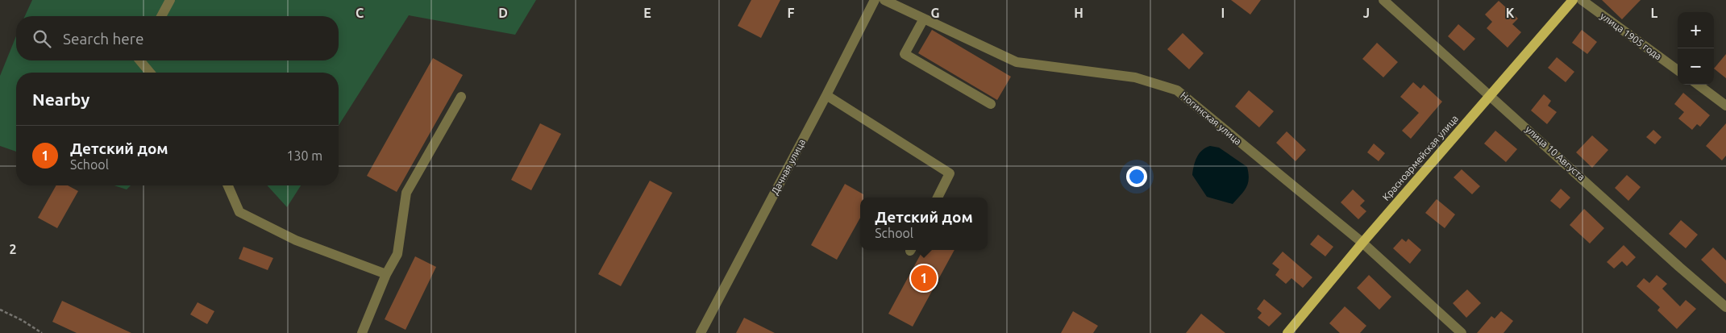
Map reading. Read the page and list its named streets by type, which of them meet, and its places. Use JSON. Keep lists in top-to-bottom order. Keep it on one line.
{"streets":{"main road":["Красноармейская улица"],"street":["улица 1905 года","Ногинская улица","улица 10 Августа","Дачная улица"]},"crossings":[["Ногинская улица","Красноармейская улица"],["улица 10 Августа","Красноармейская улица"]],"page":{"map_buttons":["+","−"],"search":"Search here","heading":"Nearby","list":[{"mark":"1","name":"Детский дом","note":"School","value":"130 m"}],"popup":["Детский дом","School"],"pins":"1"},"grid":{"columns":["C","D","E","F","G","H","I","J","K","L"],"rows":["2"]}}
